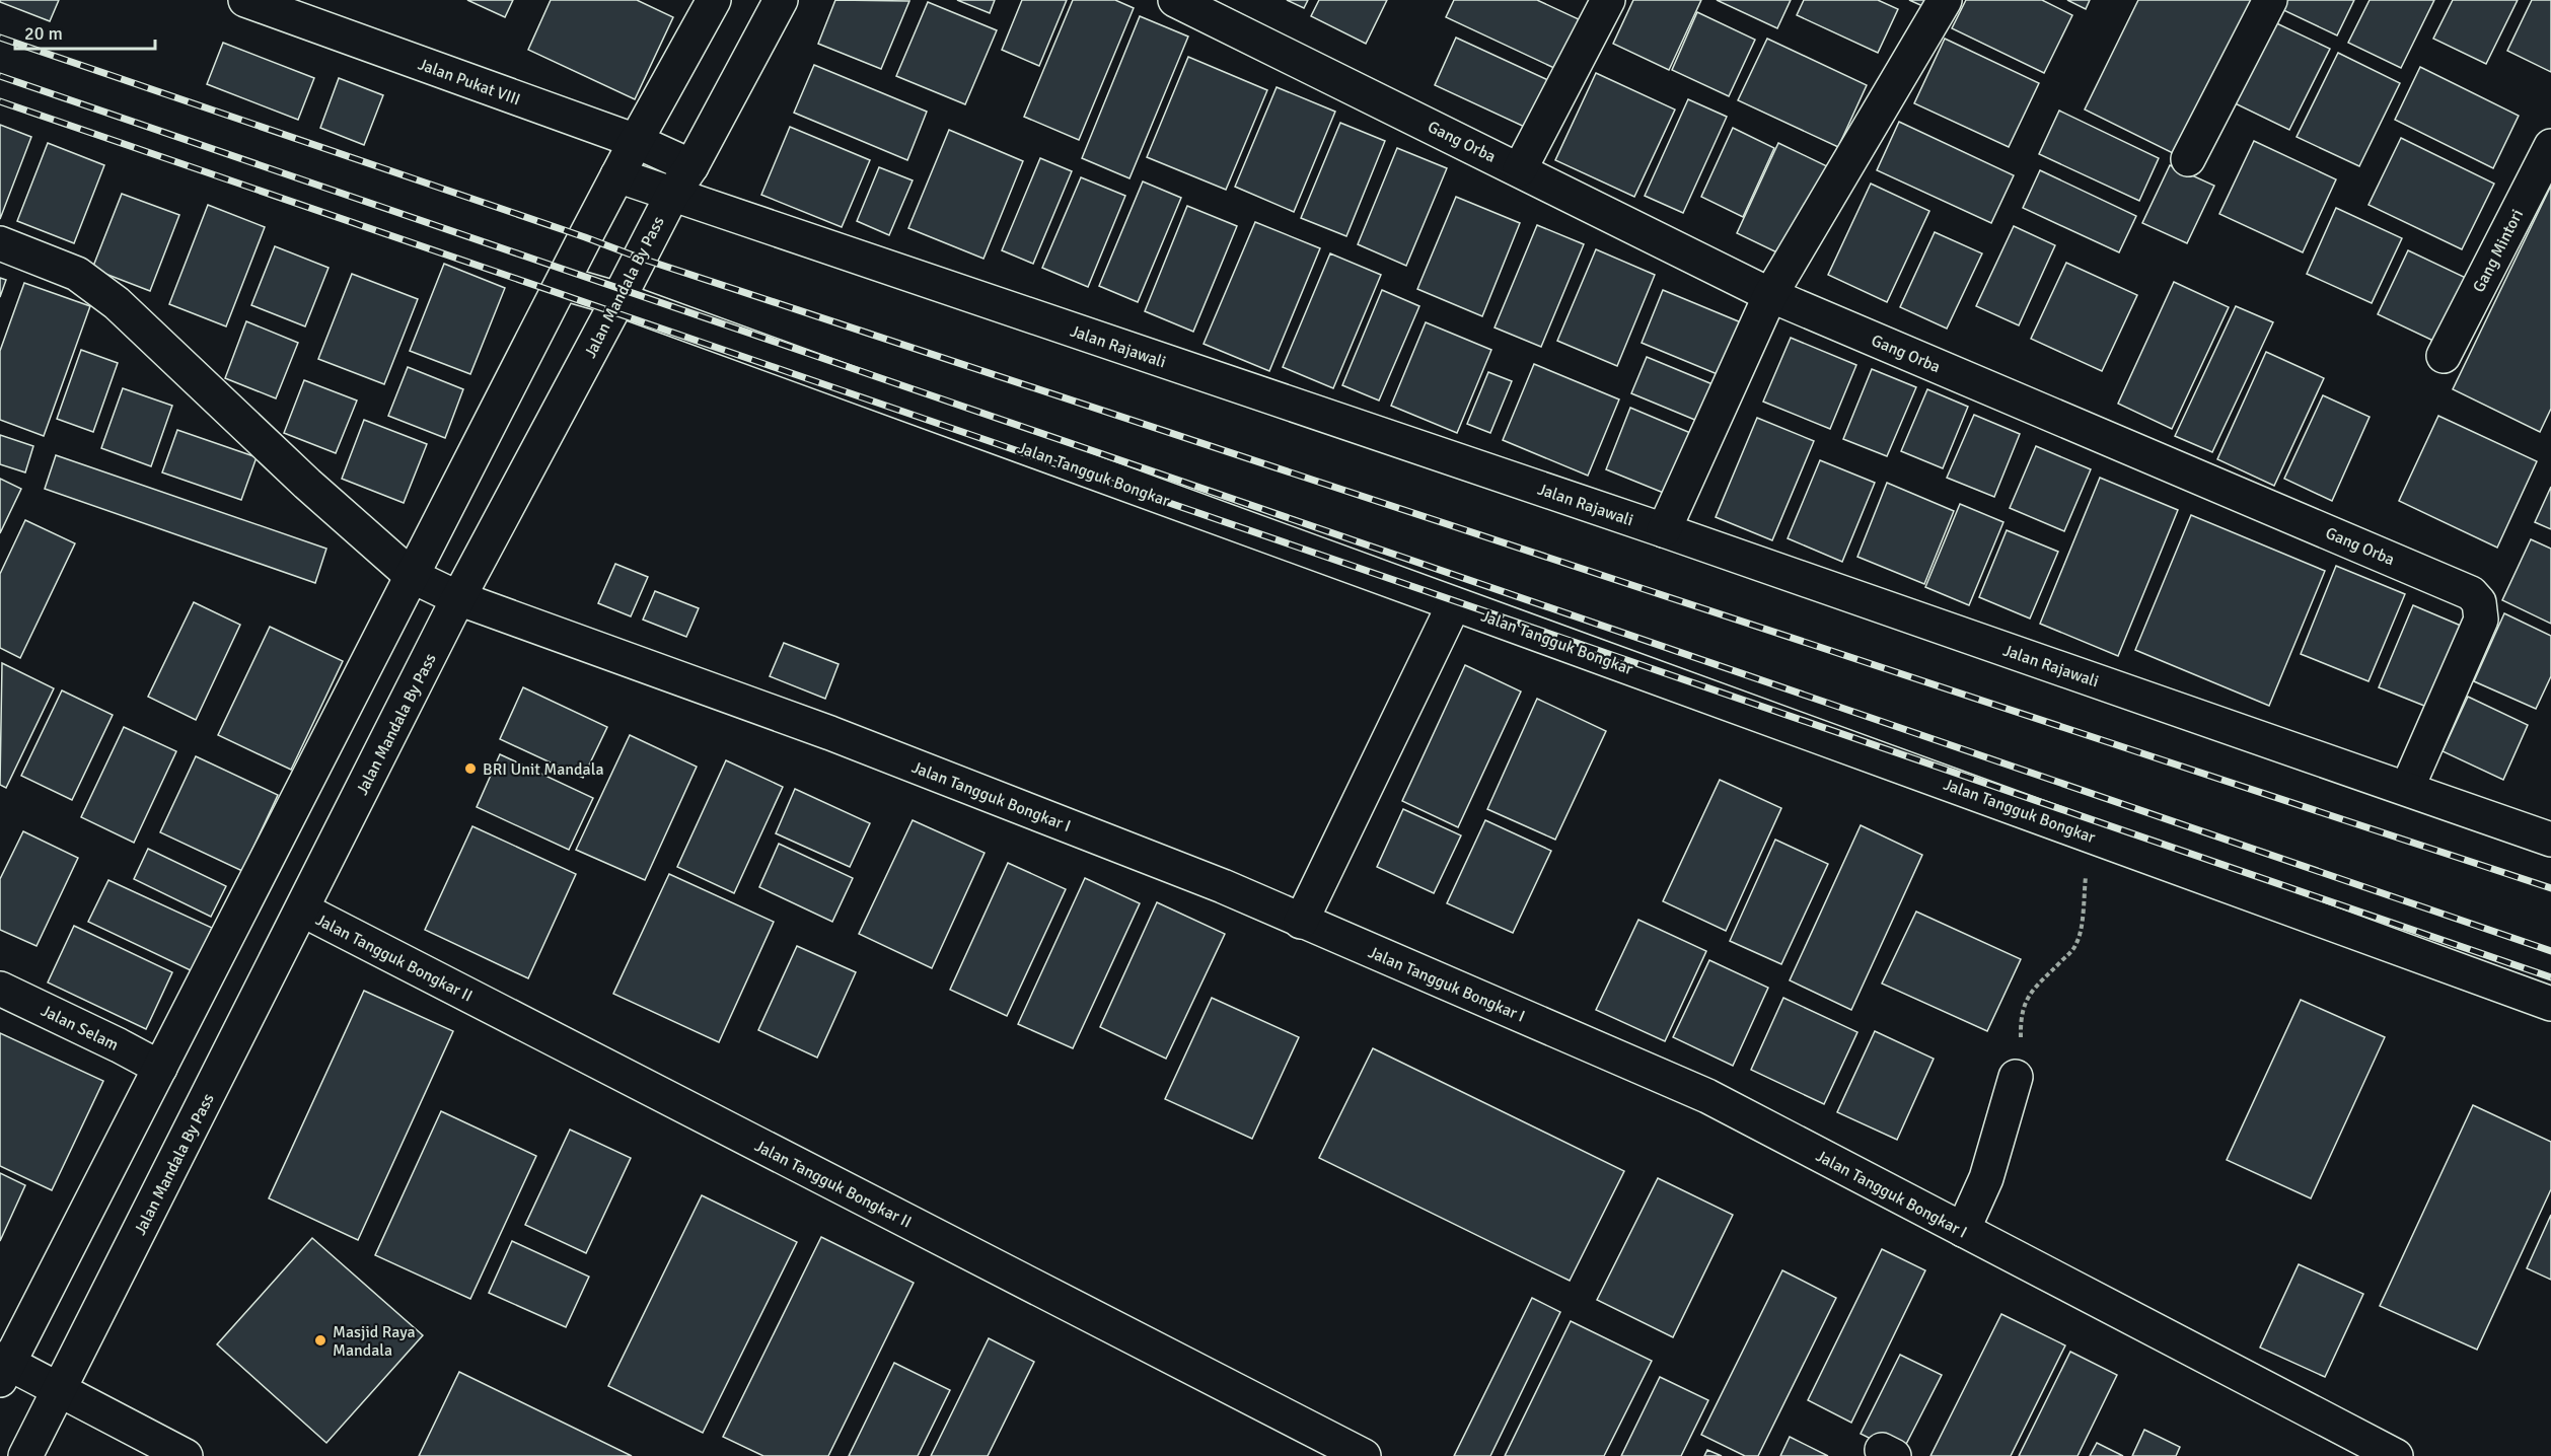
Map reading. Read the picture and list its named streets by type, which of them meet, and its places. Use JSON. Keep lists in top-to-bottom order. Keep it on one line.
{"streets":{"street":["Jalan Pukat VIII","Gang Orba","Gang Mintori","Jalan Mandala By Pass","Jalan Rajawali","Jalan Tangguk Bongkar","Jalan Tangguk Bongkar I","Jalan Tangguk Bongkar II","Jalan Selam"]},"crossings":[["Jalan Pukat VIII","Jalan Mandala By Pass"],["Jalan Mandala By Pass","Jalan Rajawali"],["Jalan Mandala By Pass","Jalan Tangguk Bongkar"],["Jalan Mandala By Pass","Jalan Tangguk Bongkar I"],["Jalan Mandala By Pass","Jalan Tangguk Bongkar II"]],"places":["BRI Unit Mandala","Masjid Raya Mandala"],"scale_bar":"20 m"}
